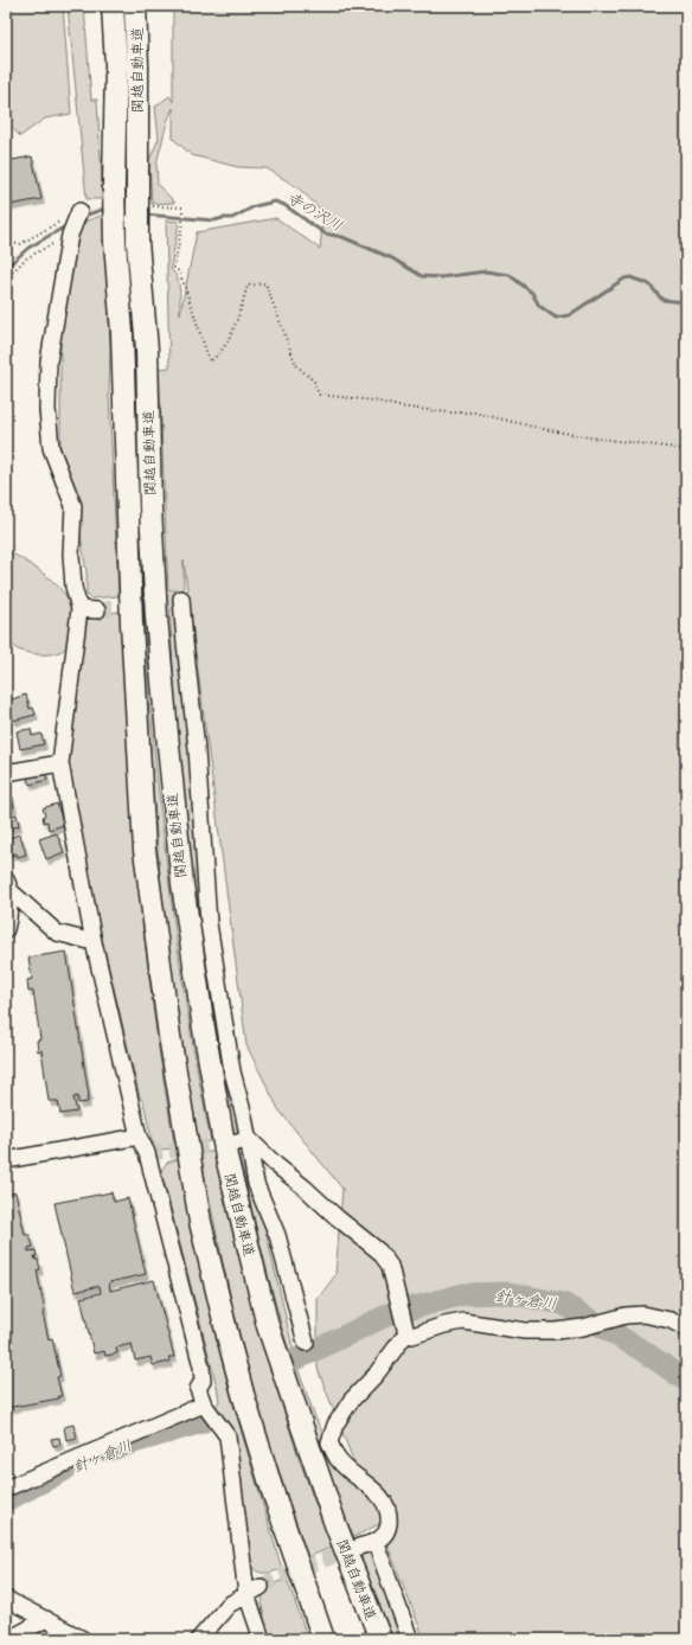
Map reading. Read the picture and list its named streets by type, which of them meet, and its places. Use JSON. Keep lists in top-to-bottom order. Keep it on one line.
{"streets":{"highway":["関越自動車道"]},"water":["寺の沢川","針ヶ倉川"]}
